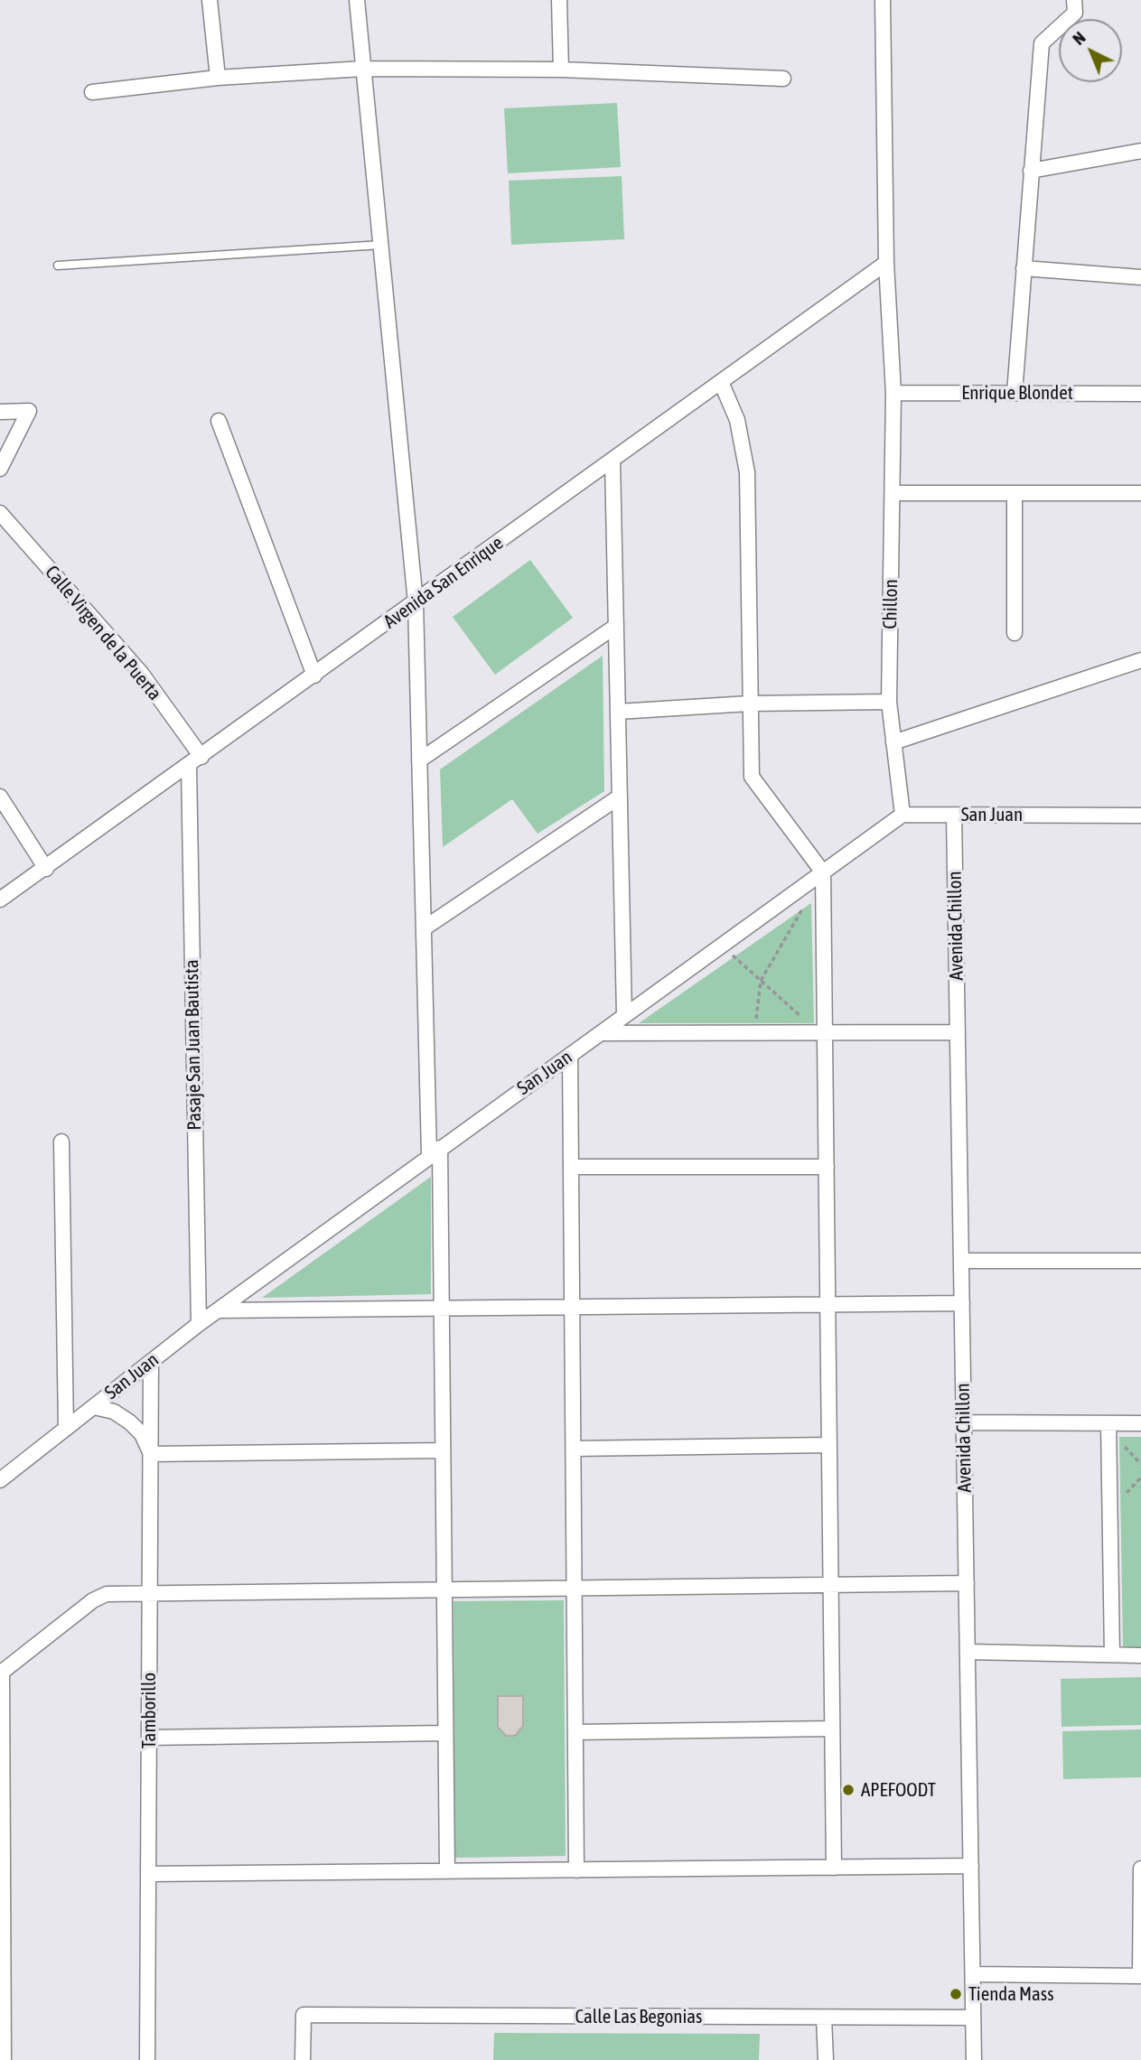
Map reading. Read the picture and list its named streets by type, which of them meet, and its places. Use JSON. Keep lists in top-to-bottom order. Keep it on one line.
{"streets":{"street":["Enrique Blondet","Avenida San Enrique","Chillon","Calle Virgen de la Puerta","San Juan","Avenida Chillon","Pasaje San Juan Bautista","Tamborillo","Calle Las Begonias"]},"crossings":[["Enrique Blondet","Chillon"],["Avenida San Enrique","Chillon"],["Avenida San Enrique","Calle Virgen de la Puerta"],["Avenida San Enrique","Pasaje San Juan Bautista"],["Chillon","San Juan"],["San Juan","Avenida Chillon"],["San Juan","Pasaje San Juan Bautista"],["San Juan","Tamborillo"],["Avenida Chillon","Calle Las Begonias"]],"places":["APEFOODT","Tienda Mass"],"north":"top left"}
